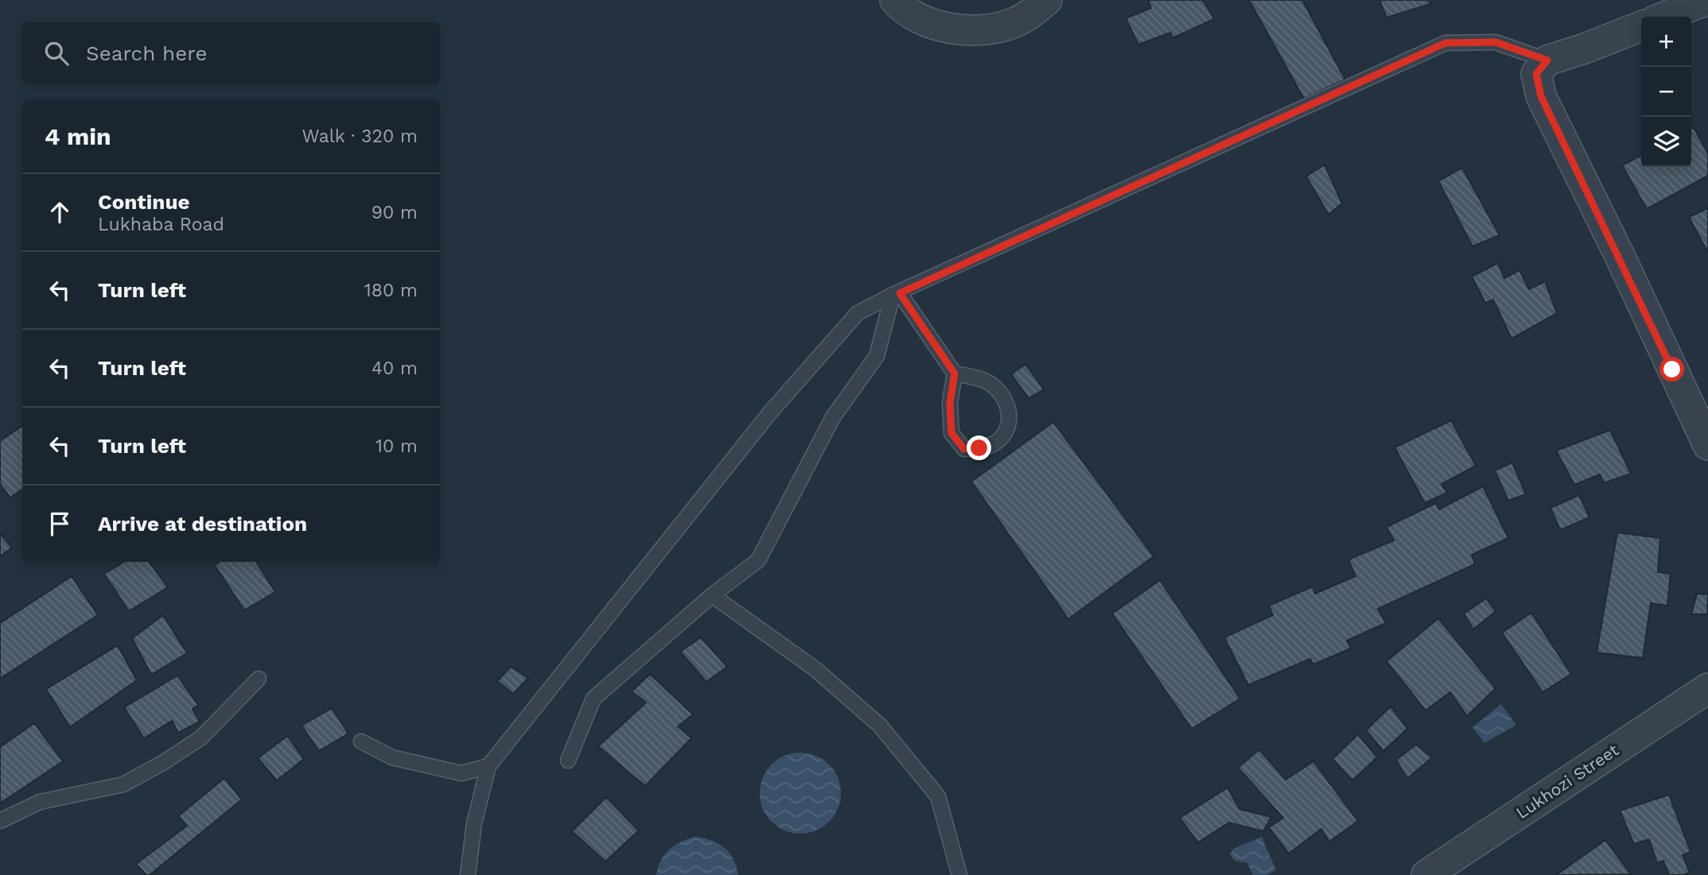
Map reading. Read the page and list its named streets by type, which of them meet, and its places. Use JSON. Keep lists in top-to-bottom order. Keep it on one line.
{"streets":{"street":["Lukhozi Street"]},"page":{"map_buttons":["+","−"],"search":"Search here","heading":["4 min","Walk · 320 m"],"list":[["Continue","Lukhaba Road","90 m"],["Turn left","180 m"],["Turn left","40 m"],["Turn left","10 m"],"Arrive at destination"]}}
